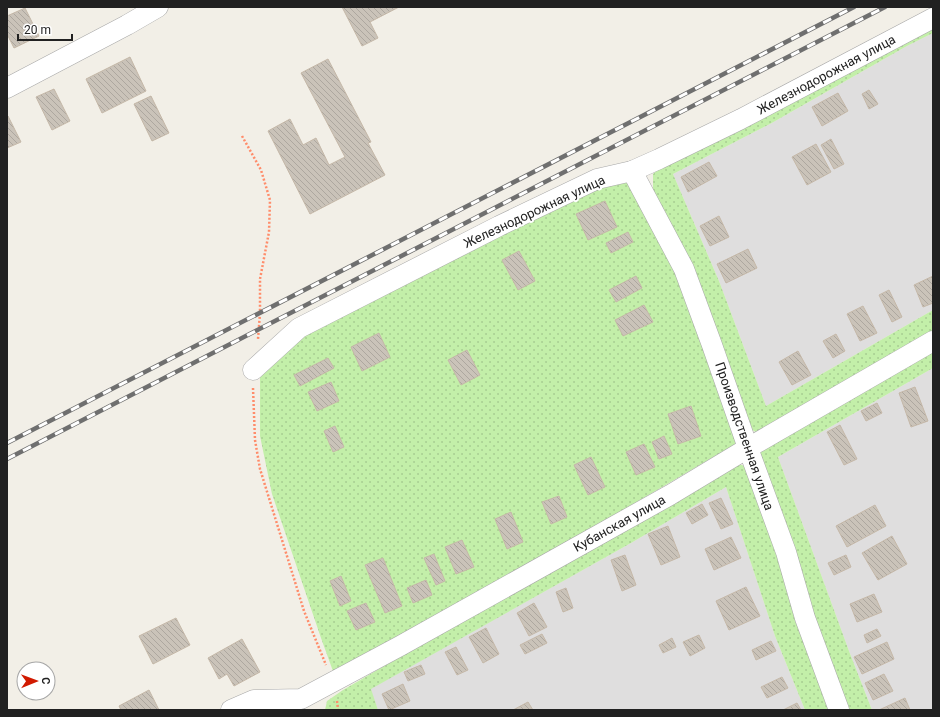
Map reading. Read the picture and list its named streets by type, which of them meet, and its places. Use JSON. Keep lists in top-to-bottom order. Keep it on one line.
{"streets":{"street":["Железнодорожная улица","Производственная улица","Кубанская улица"]},"crossings":[["Железнодорожная улица","Производственная улица"],["Производственная улица","Кубанская улица"]],"scale_bar":"20 m","north":"right"}
